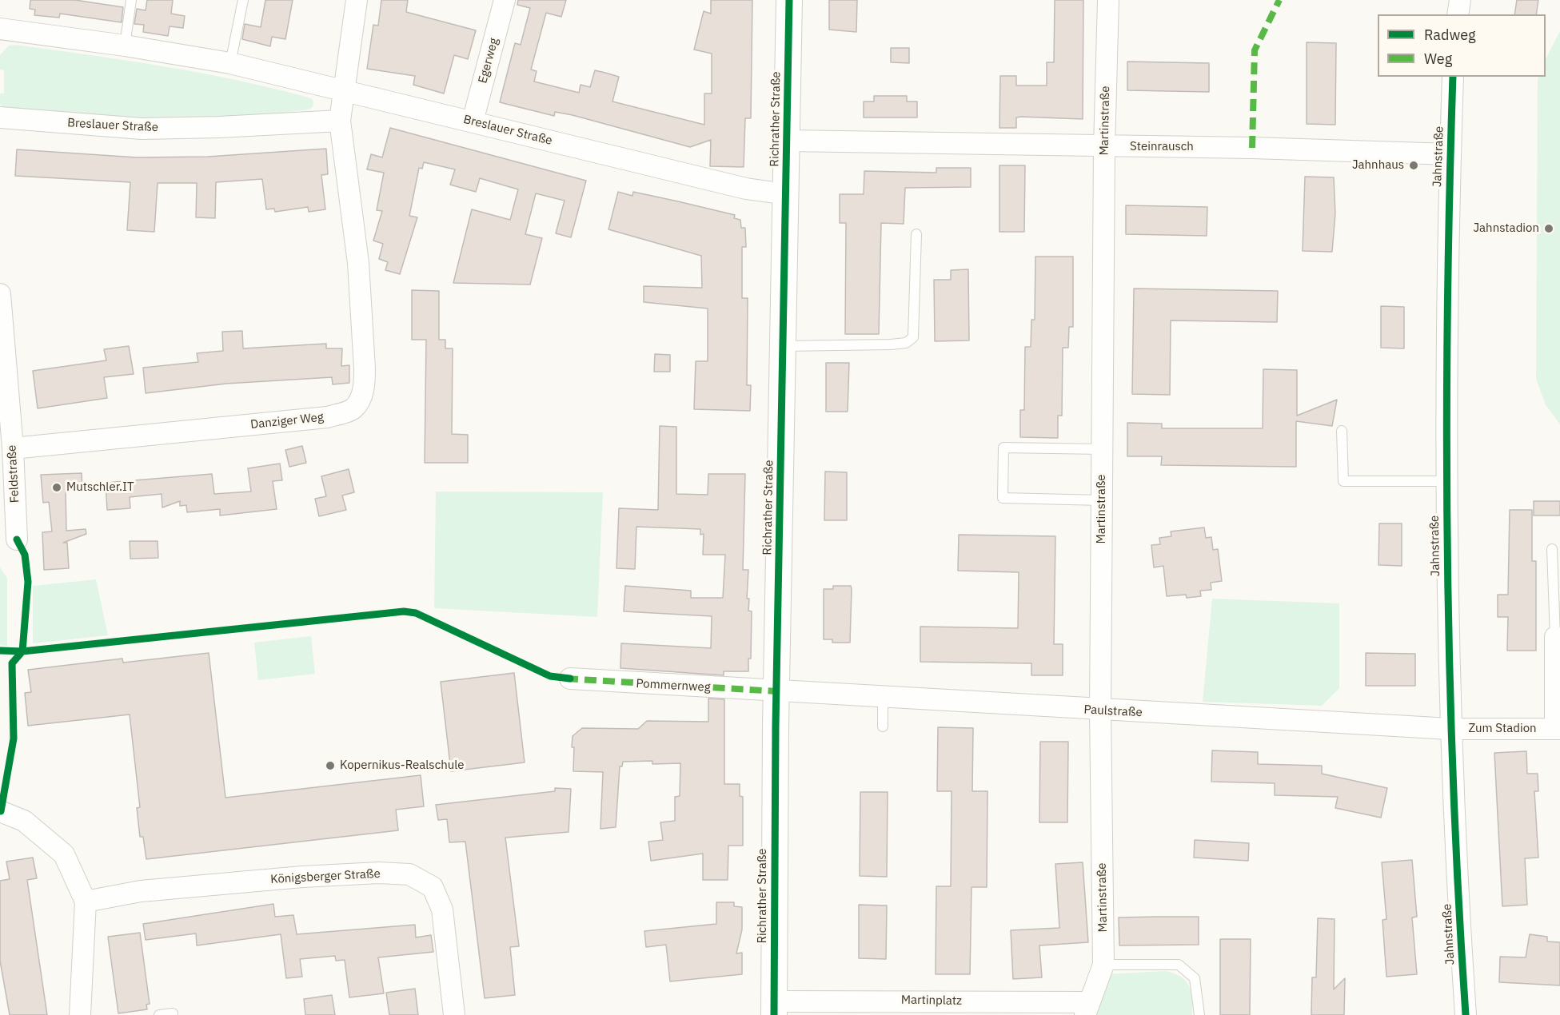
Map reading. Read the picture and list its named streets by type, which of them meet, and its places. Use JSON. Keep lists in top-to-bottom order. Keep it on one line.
{"streets":{"street":["Egerweg","Richrather Straße","Martinstraße","Breslauer Straße","Steinrausch","Jahnstraße","Danziger Weg","Feldstraße","Pommernweg","Paulstraße","Zum Stadion","Königsberger Straße","Martinplatz"]},"crossings":[["Egerweg","Breslauer Straße"],["Richrather Straße","Breslauer Straße"],["Richrather Straße","Steinrausch"],["Richrather Straße","Pommernweg"],["Richrather Straße","Paulstraße"],["Richrather Straße","Martinplatz"],["Martinstraße","Steinrausch"],["Martinstraße","Paulstraße"],["Martinstraße","Martinplatz"],["Breslauer Straße","Danziger Weg"],["Steinrausch","Jahnstraße"],["Jahnstraße","Paulstraße"],["Jahnstraße","Zum Stadion"],["Danziger Weg","Feldstraße"],["Pommernweg","Paulstraße"],["Paulstraße","Zum Stadion"]],"places":["Jahnhaus","Jahnstadion","Mutschler.IT","Kopernikus-Realschule"],"legend":["Radweg","Weg"]}
